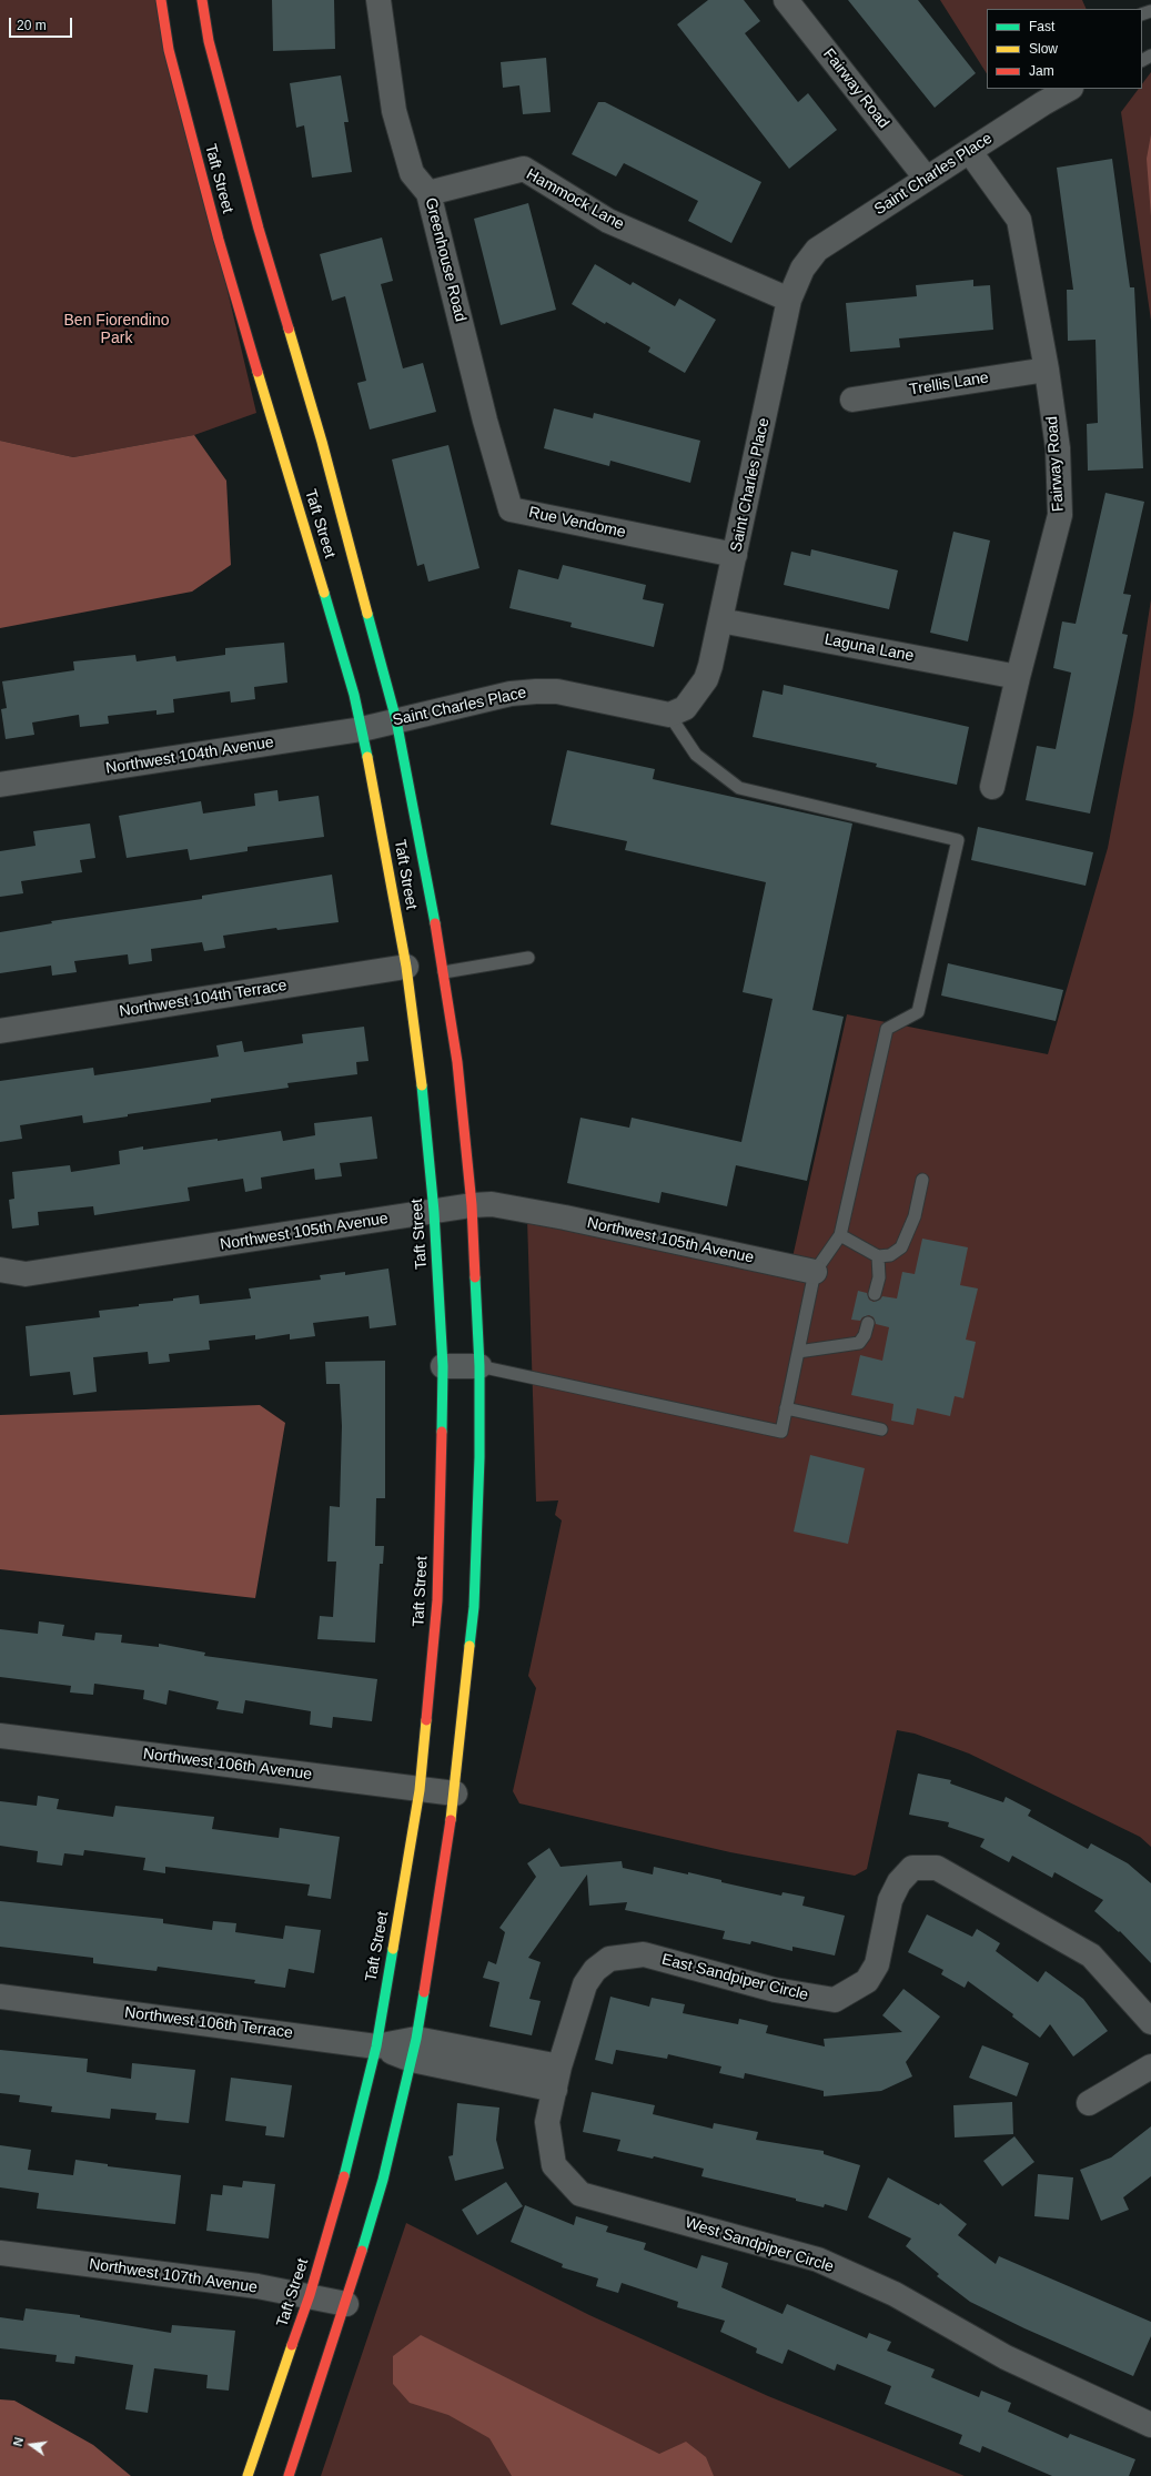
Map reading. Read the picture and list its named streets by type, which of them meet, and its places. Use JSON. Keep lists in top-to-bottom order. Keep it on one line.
{"streets":{"street":["Fairway Road","Saint Charles Place","Taft Street","Hammock Lane","Greenhouse Road","Trellis Lane","Rue Vendome","Laguna Lane","Northwest 104th Avenue","Northwest 104th Terrace","Northwest 105th Avenue","Northwest 106th Avenue","East Sandpiper Circle","Northwest 106th Terrace","West Sandpiper Circle","Northwest 107th Avenue"]},"crossings":[["Fairway Road","Saint Charles Place"],["Fairway Road","Trellis Lane"],["Fairway Road","Laguna Lane"],["Saint Charles Place","Taft Street"],["Saint Charles Place","Hammock Lane"],["Saint Charles Place","Rue Vendome"],["Saint Charles Place","Laguna Lane"],["Saint Charles Place","Northwest 104th Avenue"],["Taft Street","Northwest 104th Avenue"],["Taft Street","Northwest 104th Terrace"],["Taft Street","Northwest 105th Avenue"],["Taft Street","Northwest 106th Avenue"],["Taft Street","Northwest 106th Terrace"],["Taft Street","Northwest 107th Avenue"],["Hammock Lane","Greenhouse Road"],["Greenhouse Road","Rue Vendome"],["East Sandpiper Circle","West Sandpiper Circle"]],"parks":["Ben Fiorendino Park"],"legend":["Fast","Slow","Jam"],"scale_bar":"20 m","north":"left"}
